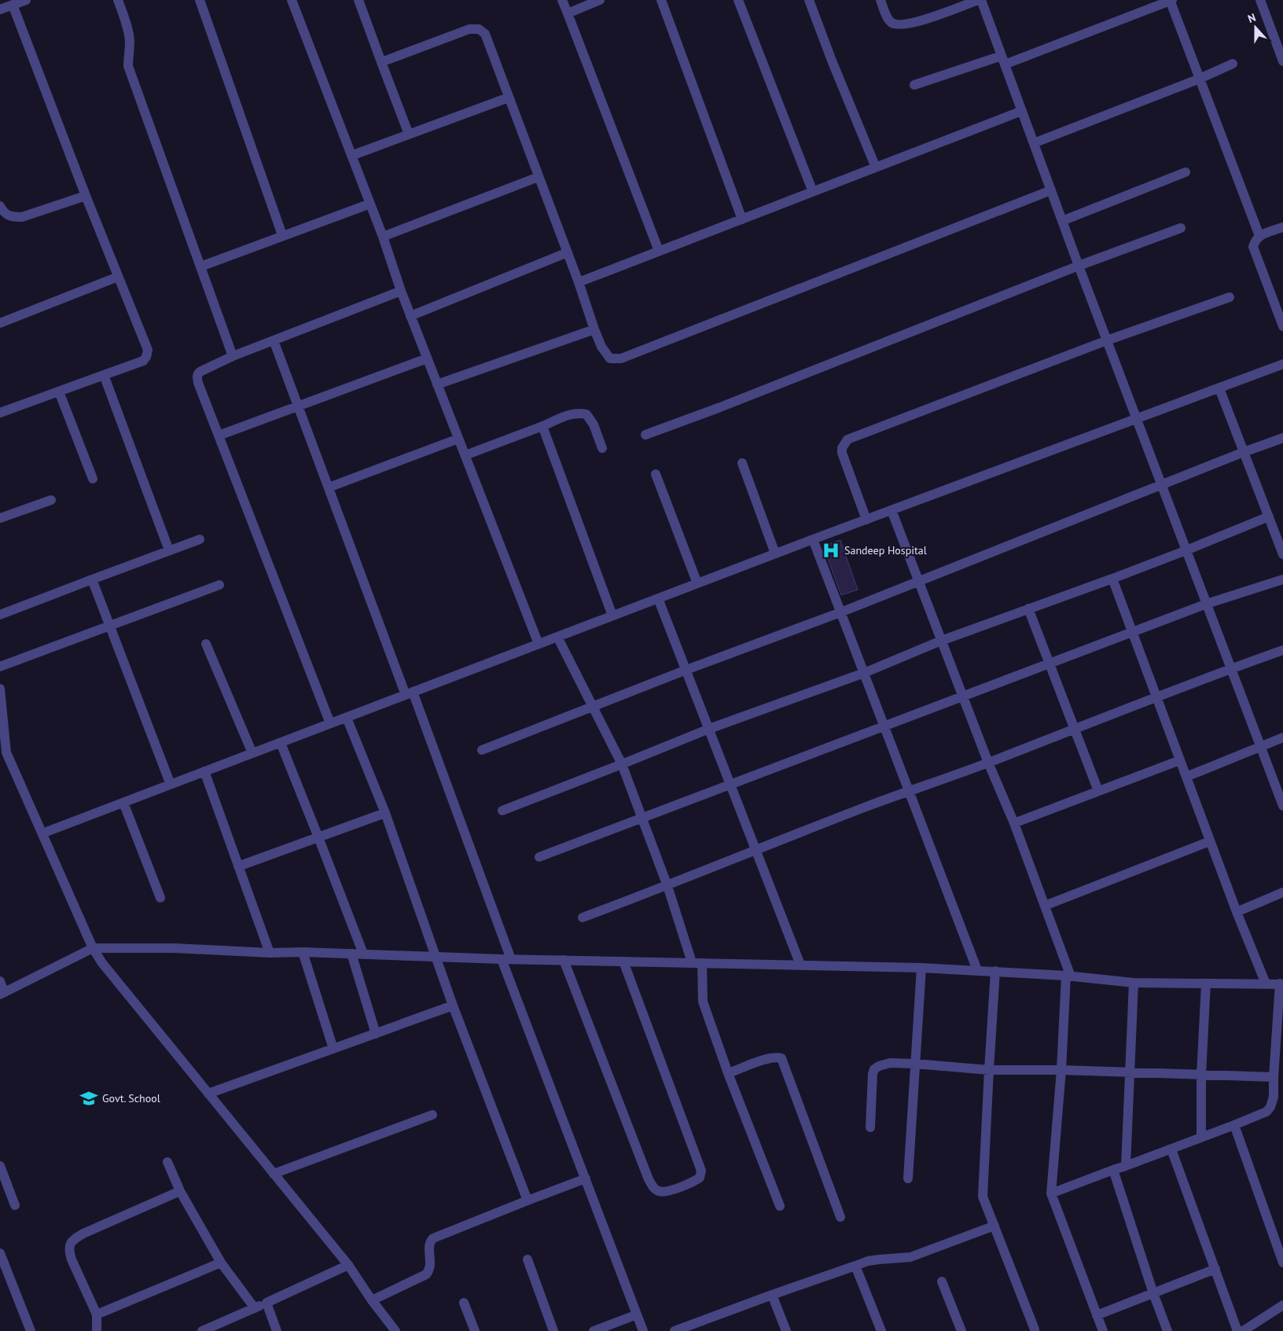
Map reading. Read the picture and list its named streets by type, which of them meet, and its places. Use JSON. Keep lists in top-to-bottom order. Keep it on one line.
{"places":{"hospital":["Sandeep Hospital"],"school or university":["Govt. School"]},"north":"top"}
